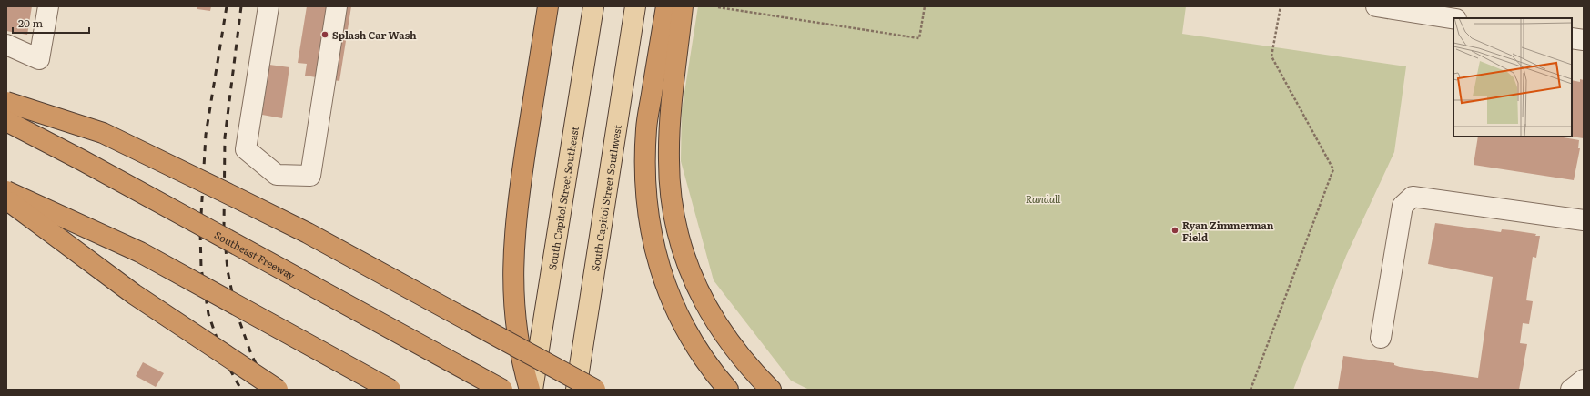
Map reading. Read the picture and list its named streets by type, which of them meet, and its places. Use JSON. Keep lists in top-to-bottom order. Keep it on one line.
{"streets":{"highway":["Southeast Freeway"],"main road":["South Capitol Street Southeast","South Capitol Street Southwest"]},"parks":["Randall"],"places":["Splash Car Wash","Ryan Zimmerman Field"],"scale_bar":"20 m"}
